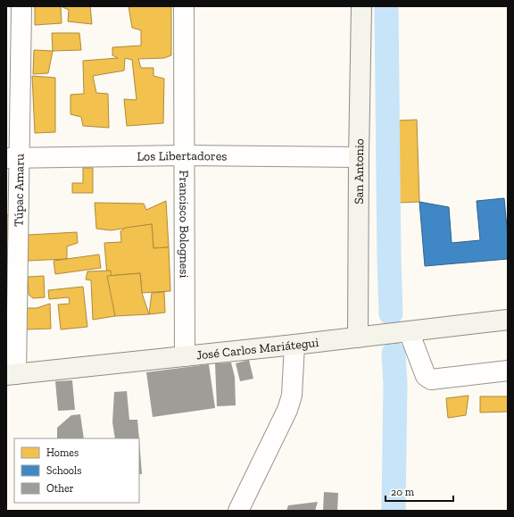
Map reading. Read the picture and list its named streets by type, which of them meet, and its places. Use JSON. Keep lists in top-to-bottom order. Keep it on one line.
{"streets":{"main road":["San Antonio","José Carlos Mariátegui"],"street":["Los Libertadores","Túpac Amaru","Francisco Bolognesi"]},"crossings":[["Los Libertadores","San Antonio"],["Los Libertadores","Túpac Amaru"],["Los Libertadores","Francisco Bolognesi"],["San Antonio","José Carlos Mariátegui"],["Túpac Amaru","José Carlos Mariátegui"],["Francisco Bolognesi","José Carlos Mariátegui"]],"legend":["Homes","Schools","Other"],"scale_bar":"20 m"}
